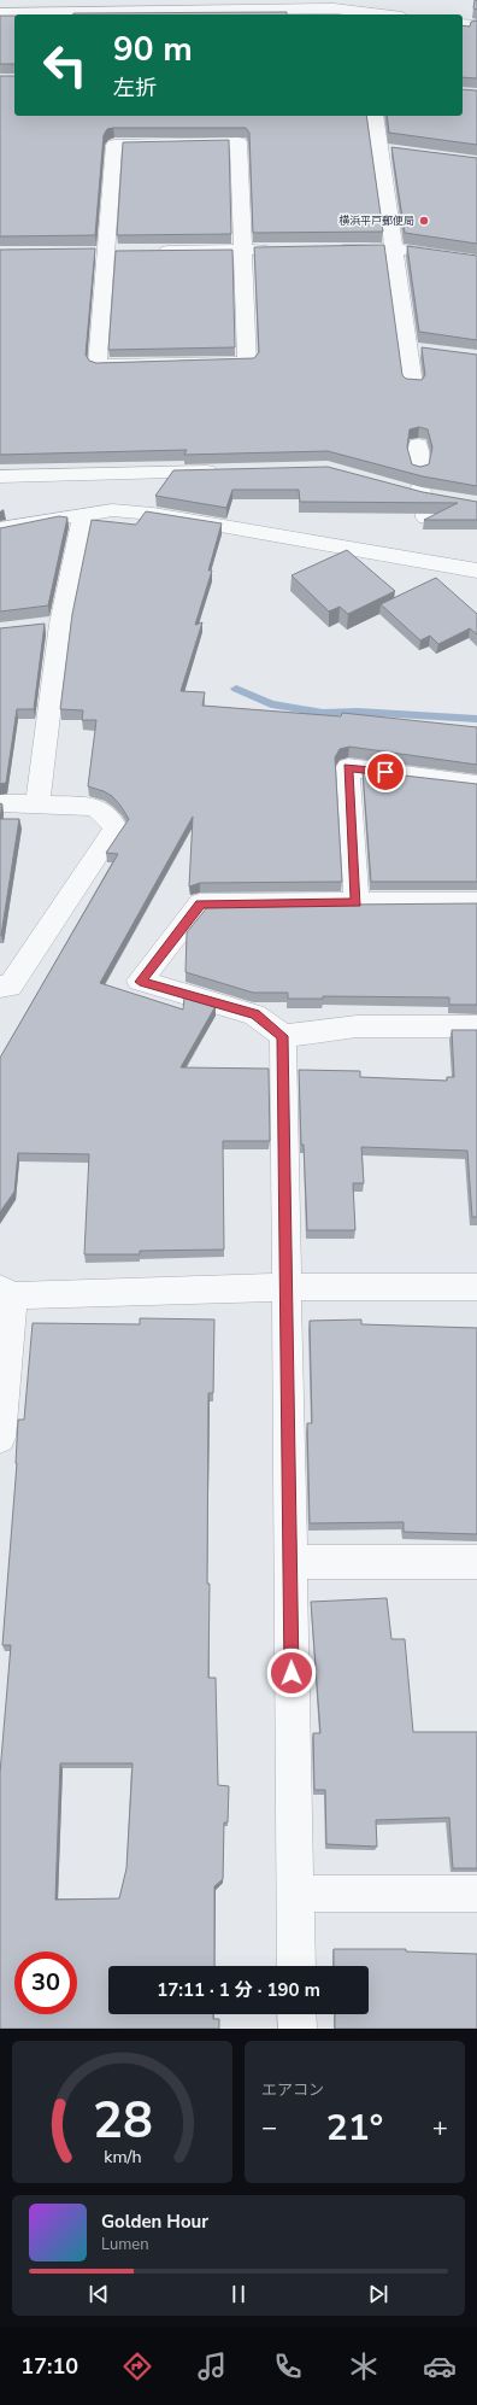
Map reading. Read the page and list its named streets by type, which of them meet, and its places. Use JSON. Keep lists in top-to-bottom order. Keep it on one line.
{"places":["横浜平戸郵便局"],"page":{"turn":["90 m","左折"],"limit":"30","trip":"17:11 · 1 分 · 190 m","tile":"エアコン","heat":["−","21°","+"],"song":["Golden Hour","Lumen"],"tabs":"17:10","gauge":["28","km/h"]}}
